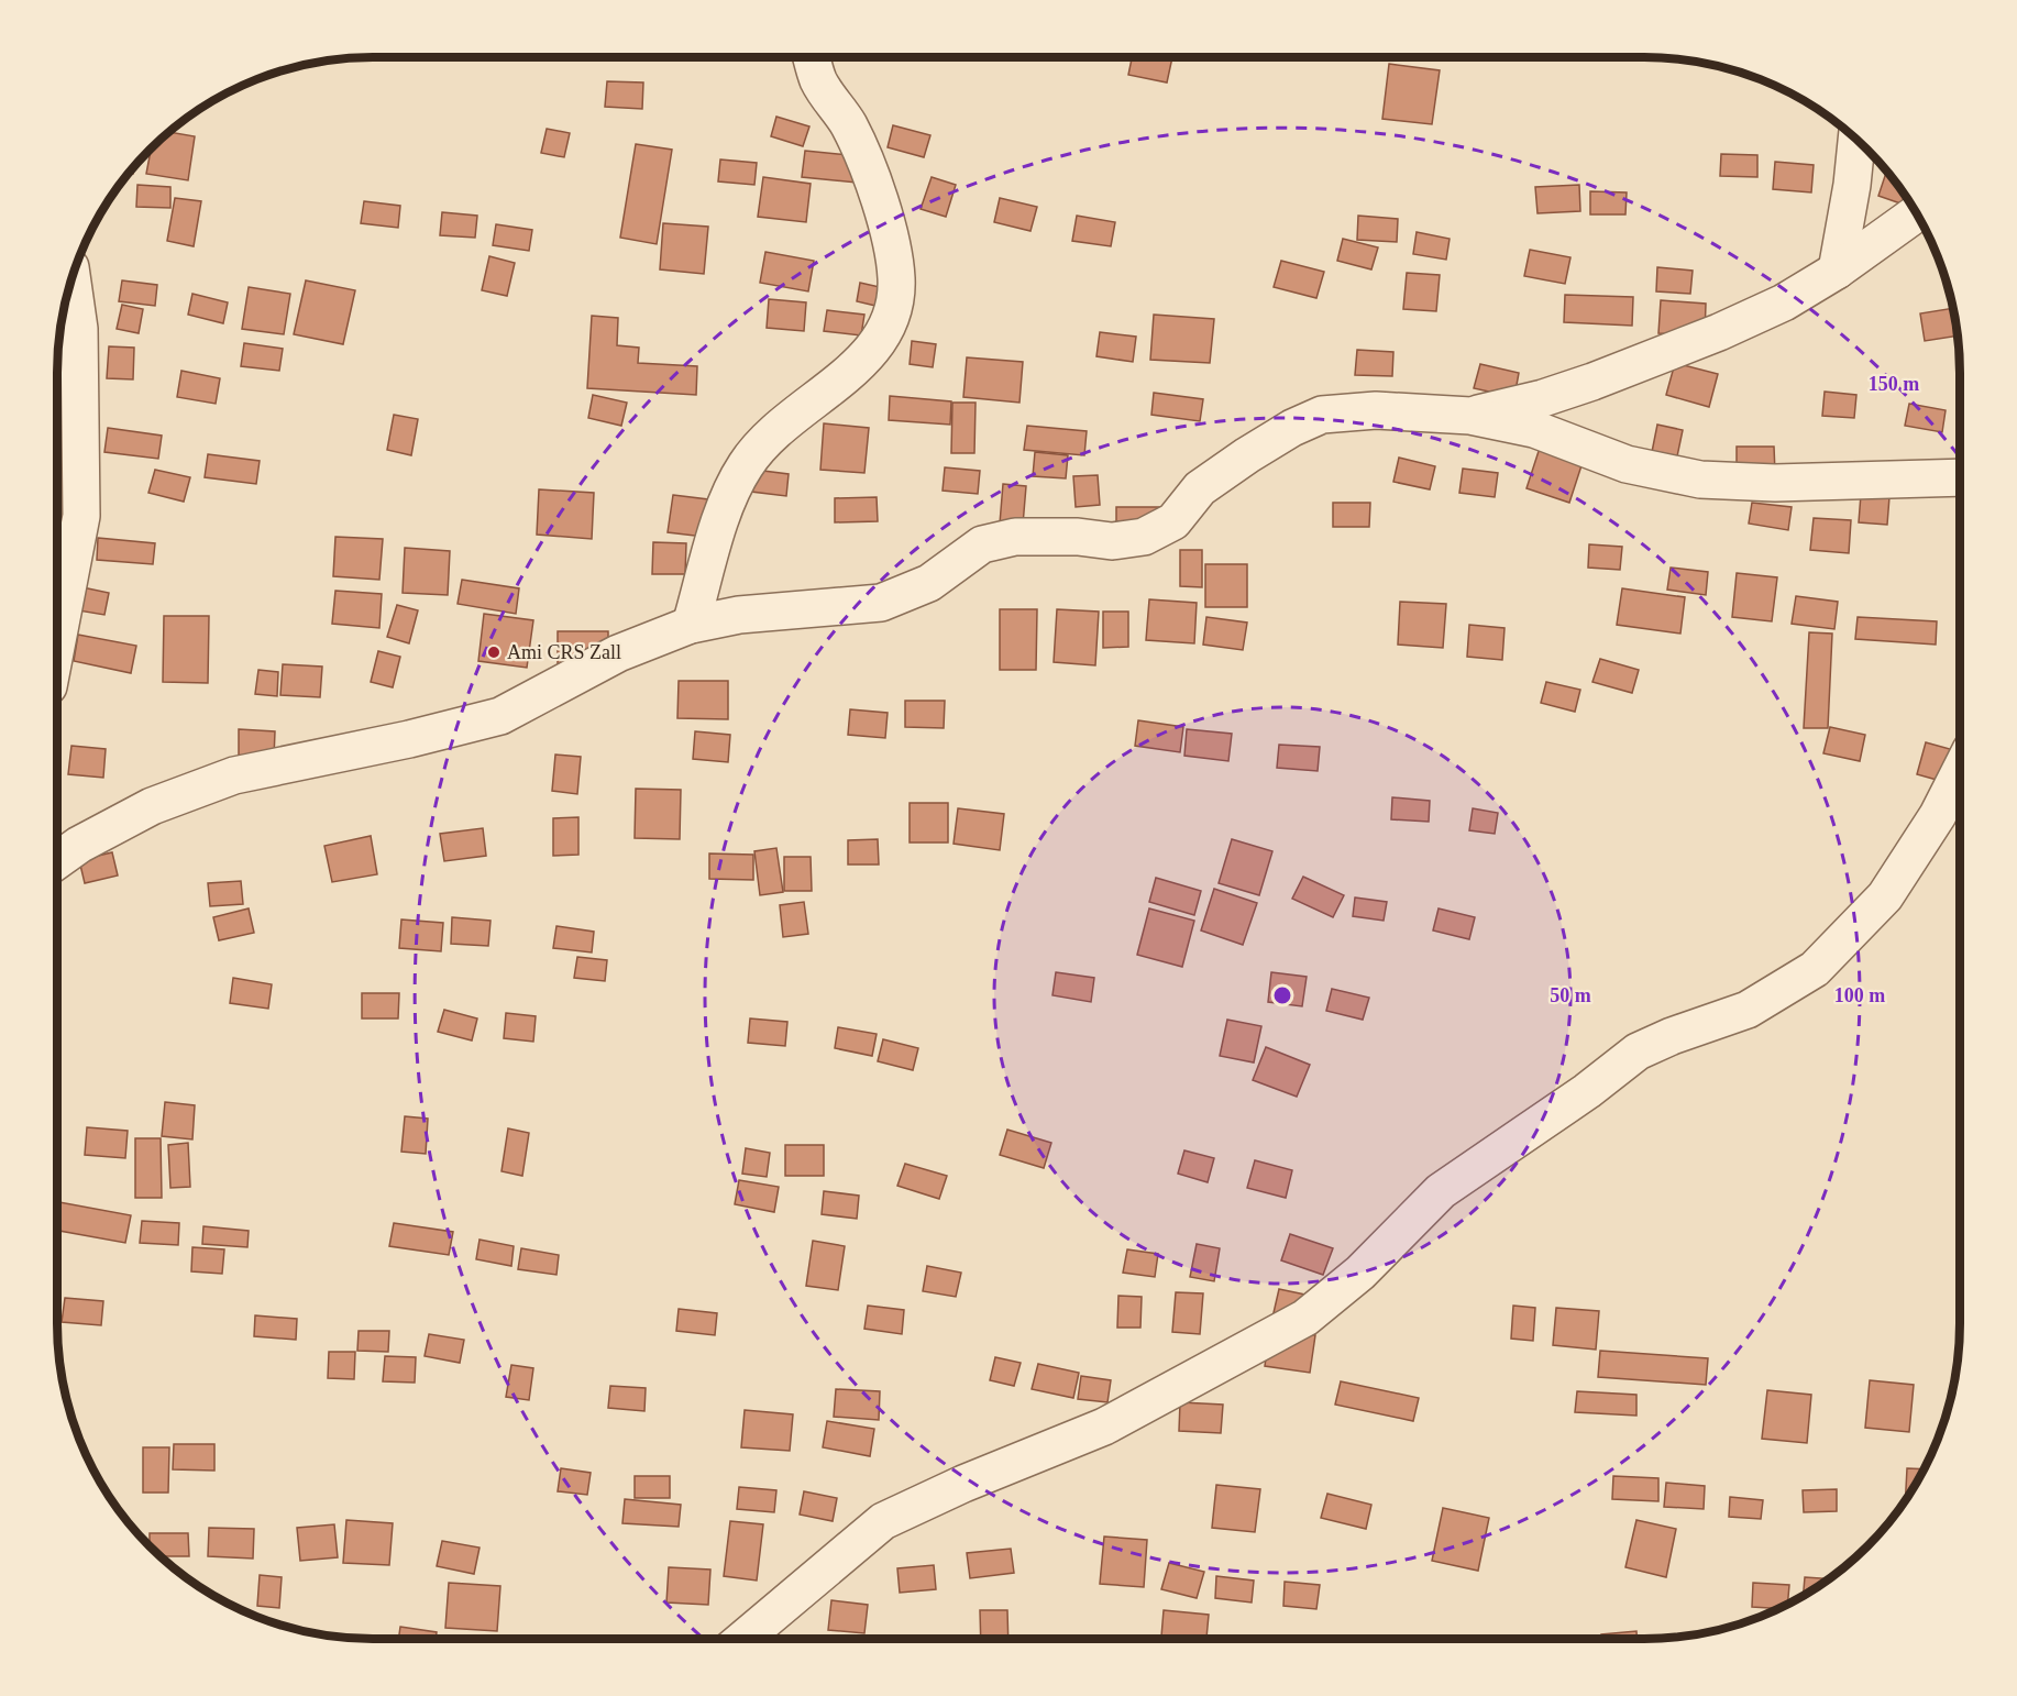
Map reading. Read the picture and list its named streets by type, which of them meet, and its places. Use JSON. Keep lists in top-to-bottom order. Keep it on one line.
{"places":["Ami CRS Zall"],"rings":["150 m","50 m","100 m"]}
